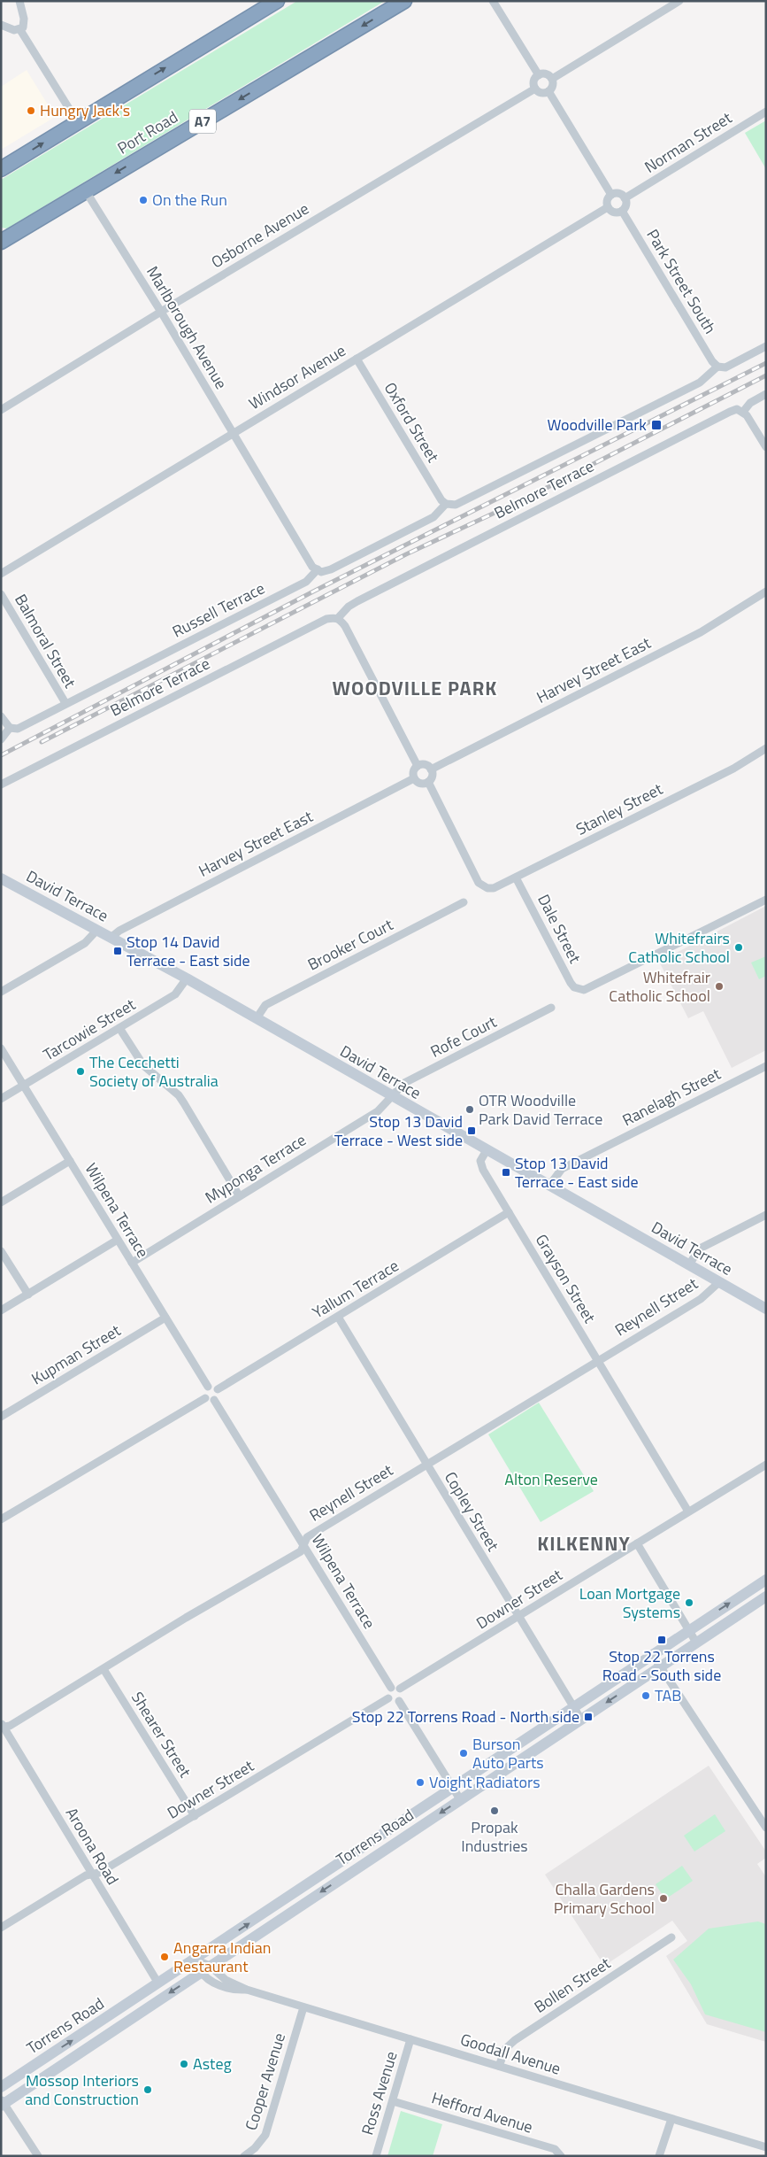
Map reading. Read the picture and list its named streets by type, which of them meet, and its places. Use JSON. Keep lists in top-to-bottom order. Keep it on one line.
{"streets":{"highway":["A7","Port Road"],"main road":["David Terrace","Torrens Road"],"street":["Norman Street","Osborne Avenue","Park Street South","Marlborough Avenue","Windsor Avenue","Oxford Street","Belmore Terrace","Russell Terrace","Balmoral Street","Harvey Street East","Stanley Street","Dale Street","Brooker Court","Tarcowie Street","Rofe Court","Ranelagh Street","Myponga Terrace","Wilpena Terrace","Grayson Street","Yallum Terrace","Reynell Street","Kupman Street","Copley Street","Downer Street","Shearer Street","Aroona Road","Bollen Street","Goodall Avenue","Cooper Avenue","Ross Avenue","Hefford Avenue"]},"crossings":[["Port Road","Marlborough Avenue"],["Norman Street","Park Street South"],["Norman Street","Windsor Avenue"],["Osborne Avenue","Marlborough Avenue"],["Park Street South","Windsor Avenue"],["Marlborough Avenue","Windsor Avenue"],["Marlborough Avenue","Russell Terrace"],["Windsor Avenue","Oxford Street"],["Russell Terrace","Balmoral Street"],["Harvey Street East","Stanley Street"],["Harvey Street East","David Terrace"],["Stanley Street","Dale Street"],["David Terrace","Brooker Court"],["David Terrace","Tarcowie Street"],["David Terrace","Rofe Court"],["David Terrace","Ranelagh Street"],["David Terrace","Myponga Terrace"],["David Terrace","Grayson Street"],["David Terrace","Reynell Street"],["Tarcowie Street","Wilpena Terrace"],["Rofe Court","Myponga Terrace"],["Myponga Terrace","Wilpena Terrace"],["Wilpena Terrace","Yallum Terrace"],["Wilpena Terrace","Reynell Street"],["Wilpena Terrace","Kupman Street"],["Wilpena Terrace","Downer Street"],["Grayson Street","Yallum Terrace"],["Grayson Street","Reynell Street"],["Grayson Street","Downer Street"],["Yallum Terrace","Copley Street"],["Reynell Street","Copley Street"],["Reynell Street","Shearer Street"],["Reynell Street","Aroona Road"],["Copley Street","Downer Street"],["Copley Street","Torrens Road"],["Downer Street","Shearer Street"],["Downer Street","Aroona Road"],["Torrens Road","Aroona Road"],["Torrens Road","Goodall Avenue"],["Bollen Street","Goodall Avenue"],["Goodall Avenue","Cooper Avenue"],["Goodall Avenue","Ross Avenue"],["Ross Avenue","Hefford Avenue"]],"districts":["WOODVILLE PARK","KILKENNY"],"parks":["Alton Reserve"],"places":{"other":["Hungry Jack's","On the Run","Whitefrairs Catholic School","Whitefrair Catholic School","The Cecchetti Society of Australia","OTR Woodville Park David Terrace","Loan Mortgage Systems","TAB","Burson Auto Parts","Voight Radiators","Propak Industries","Challa Gardens Primary School","Angarra Indian Restaurant","Asteg","Mossop Interiors and Construction"],"transit":["Woodville Park","Stop 14 David Terrace - East side","Stop 13 David Terrace - West side","Stop 13 David Terrace - East side","Stop 22 Torrens Road - South side","Stop 22 Torrens Road - North side"]}}
